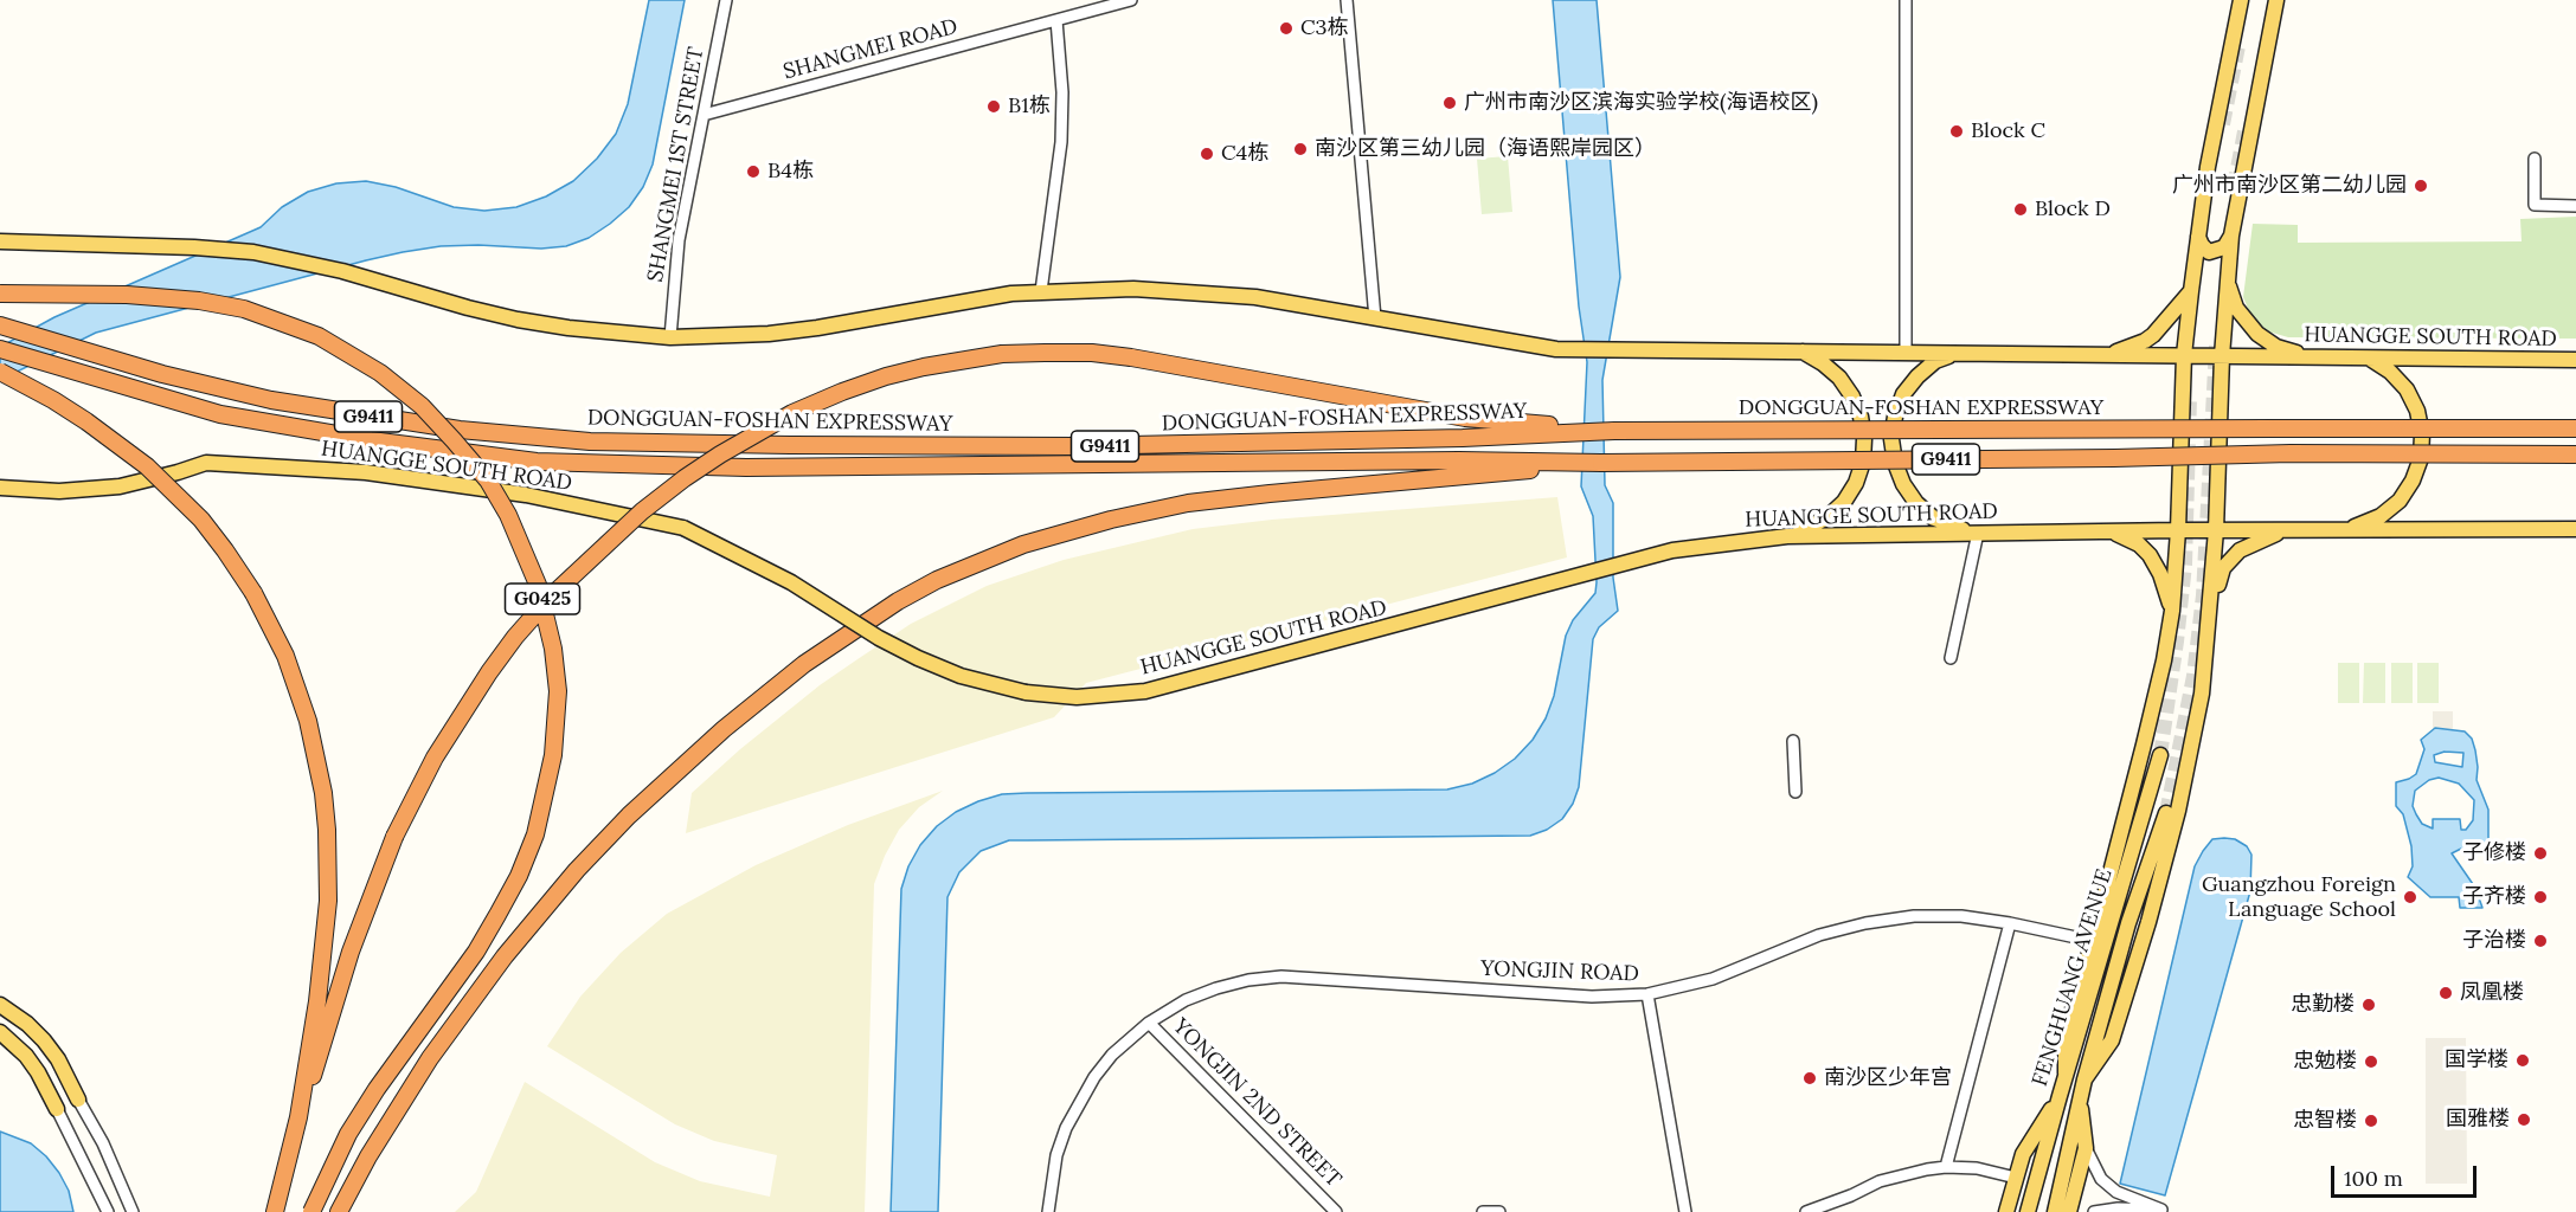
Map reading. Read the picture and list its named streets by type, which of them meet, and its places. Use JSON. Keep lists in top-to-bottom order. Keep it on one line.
{"streets":{"highway":["DONGGUAN-FOSHAN EXPRESSWAY","G9411","G0425"],"main road":["HUANGGE SOUTH ROAD","FENGHUANG AVENUE"],"street":["SHANGMEI ROAD","SHANGMEI 1ST STREET","YONGJIN ROAD","YONGJIN 2ND STREET"]},"crossings":[["SHANGMEI ROAD","SHANGMEI 1ST STREET"],["SHANGMEI 1ST STREET","HUANGGE SOUTH ROAD"],["YONGJIN ROAD","YONGJIN 2ND STREET"]],"places":["C3栋","广州市南沙区滨海实验学校(海语校区)","B1栋","Block C","南沙区第三幼儿园（海语熙岸园区）","C4栋","B4栋","广州市南沙区第二幼儿园","Block D","子修楼","Guangzhou Foreign Language School","子齐楼","子治楼","凤凰楼","忠勤楼","国学楼","忠勉楼","南沙区少年宫","国雅楼","忠智楼"],"scale_bar":"100 m"}
